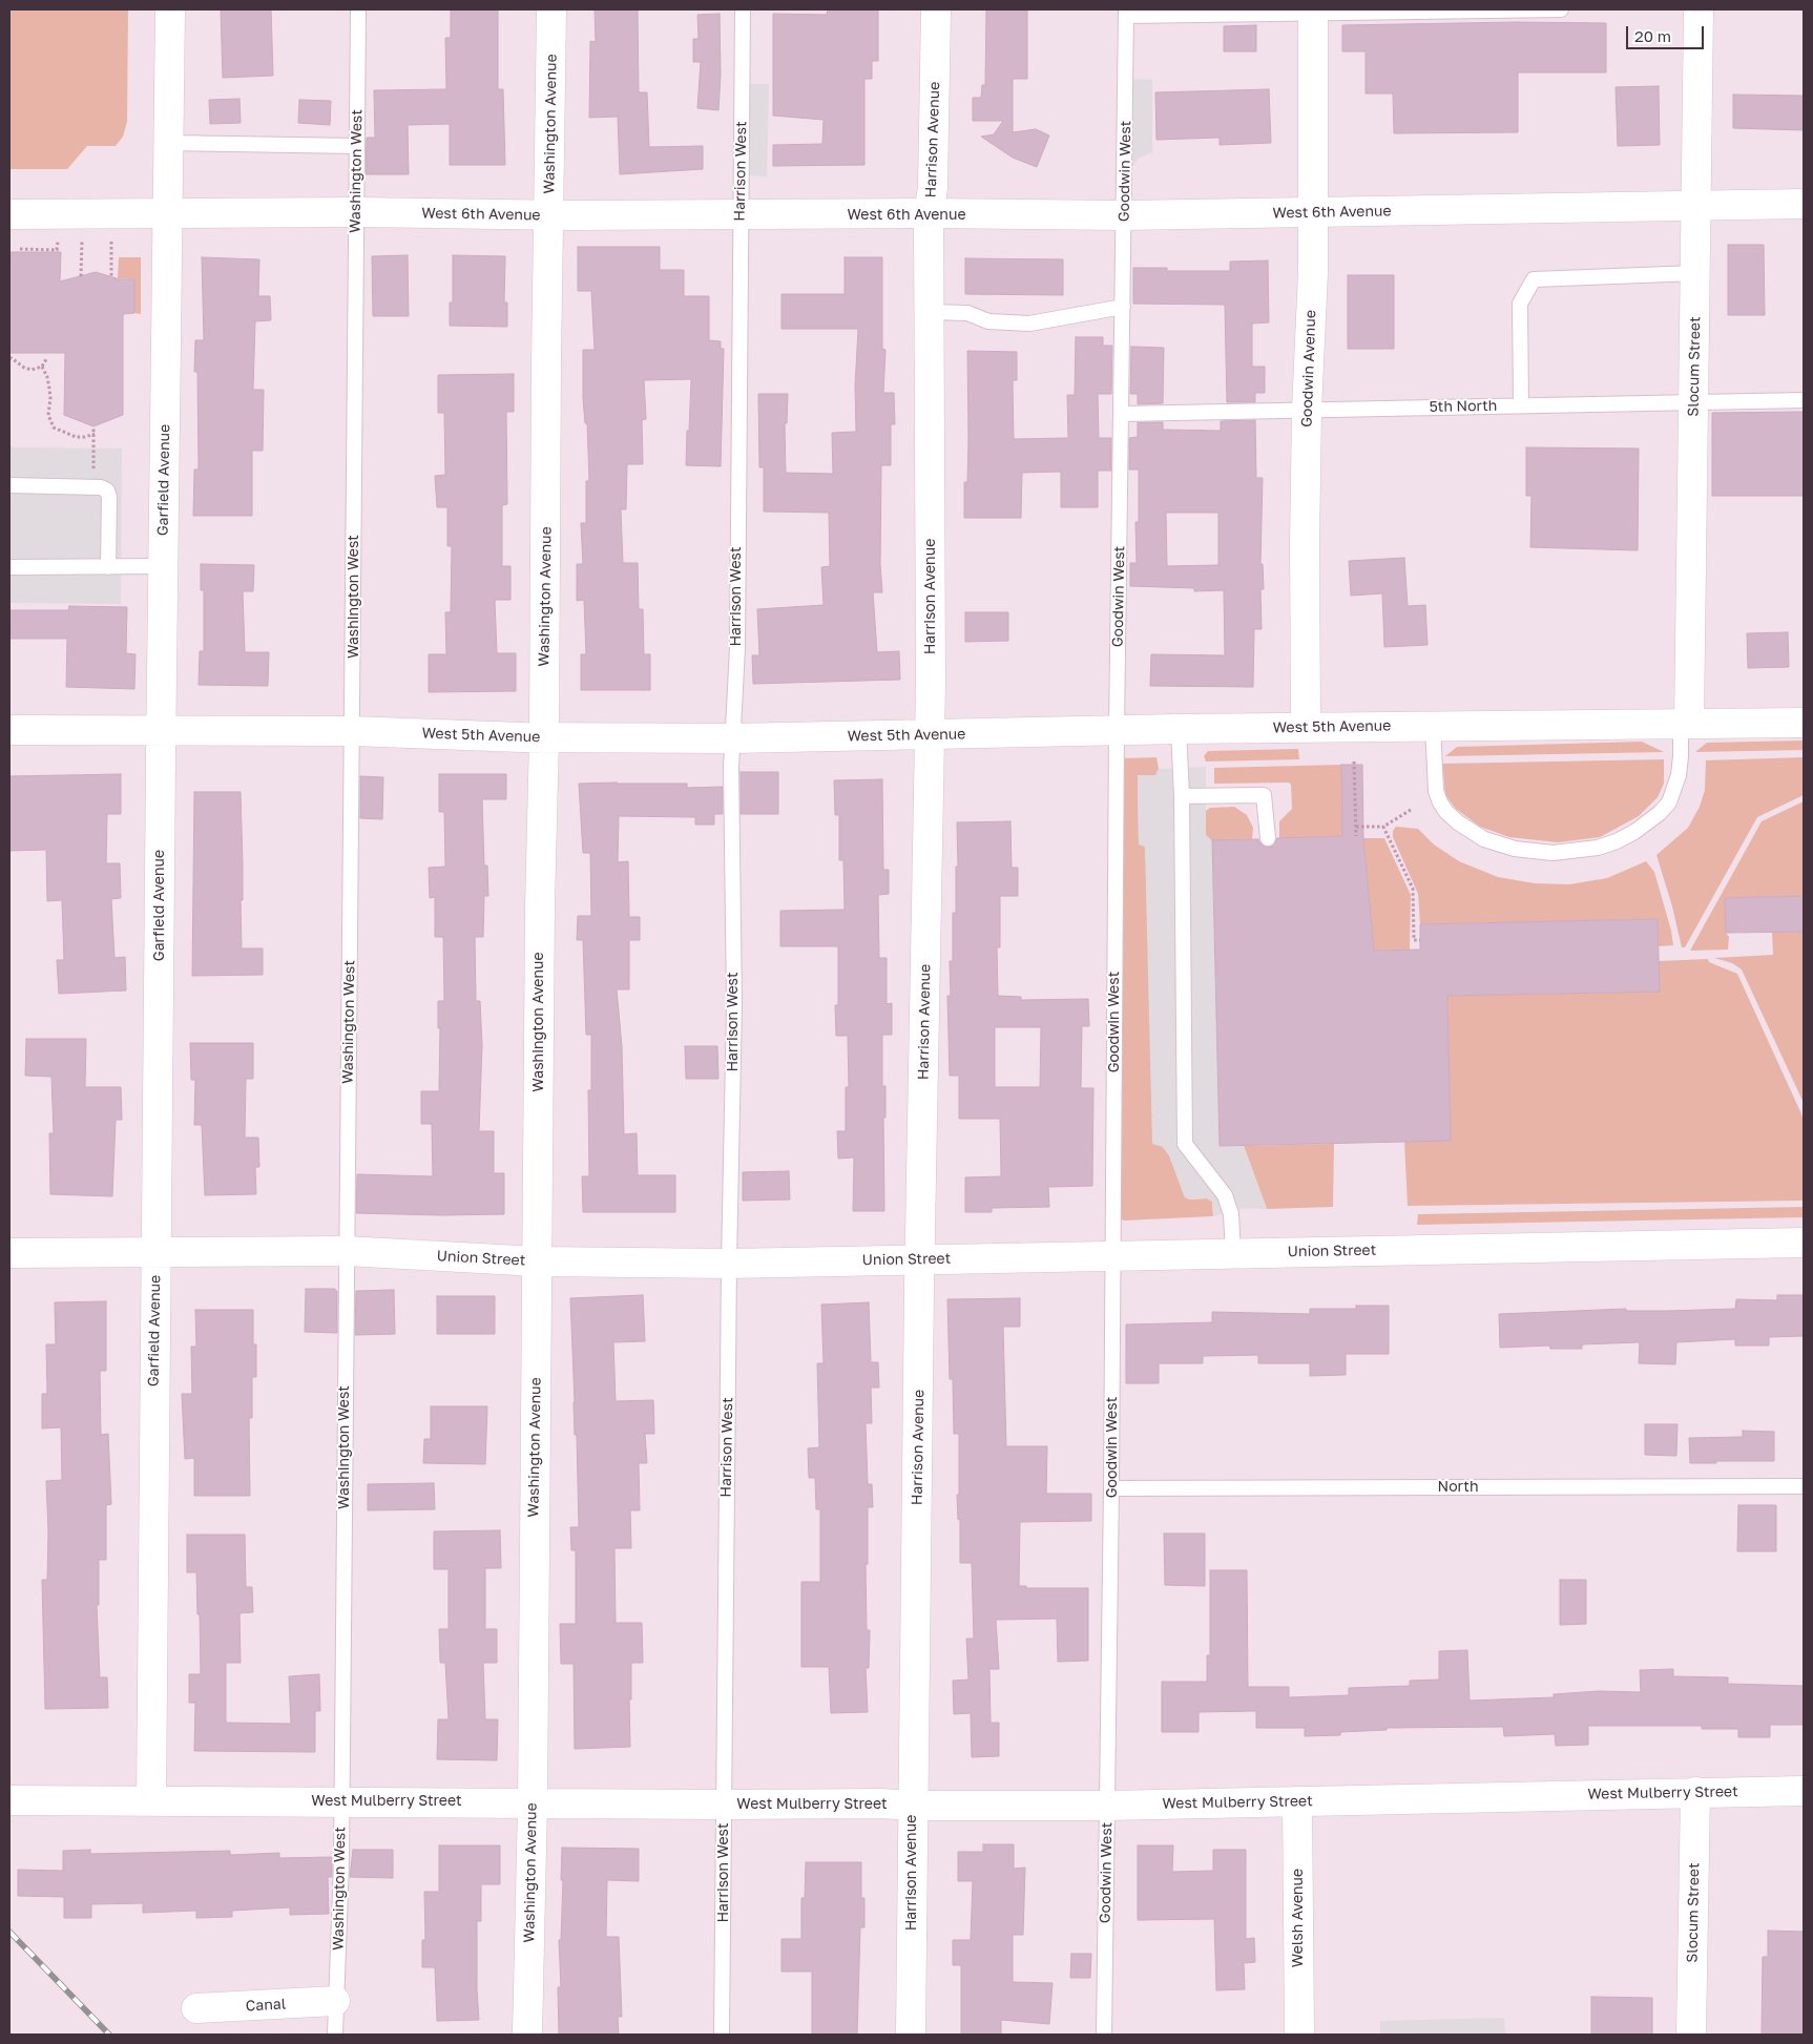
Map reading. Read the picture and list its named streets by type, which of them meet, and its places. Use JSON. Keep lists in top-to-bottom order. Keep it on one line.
{"streets":{"street":["Washington Avenue","Harrison Avenue","West 6th Avenue","Slocum Street","Goodwin Avenue","Garfield Avenue","West 5th Avenue","Union Street","West Mulberry Street","Welsh Avenue","Canal"],"lane":["Washington West","Harrison West","Goodwin West","5th North","North"]},"crossings":[["Washington Avenue","West 6th Avenue"],["Washington Avenue","West 5th Avenue"],["Washington Avenue","Union Street"],["Washington Avenue","West Mulberry Street"],["Harrison Avenue","West 6th Avenue"],["Harrison Avenue","West 5th Avenue"],["Harrison Avenue","Union Street"],["Harrison Avenue","West Mulberry Street"],["Washington West","West 6th Avenue"],["Washington West","West 5th Avenue"],["Washington West","Union Street"],["Washington West","West Mulberry Street"],["Washington West","Canal"],["Harrison West","West 6th Avenue"],["Harrison West","West 5th Avenue"],["Harrison West","Union Street"],["Harrison West","West Mulberry Street"],["Goodwin West","West 6th Avenue"],["Goodwin West","5th North"],["Goodwin West","West 5th Avenue"],["Goodwin West","Union Street"],["Goodwin West","North"],["Goodwin West","West Mulberry Street"],["West 6th Avenue","Slocum Street"],["West 6th Avenue","Goodwin Avenue"],["West 6th Avenue","Garfield Avenue"],["Slocum Street","5th North"],["Slocum Street","West 5th Avenue"],["Slocum Street","West Mulberry Street"],["Goodwin Avenue","5th North"],["Goodwin Avenue","West 5th Avenue"],["Garfield Avenue","West 5th Avenue"],["Garfield Avenue","Union Street"],["Garfield Avenue","West Mulberry Street"],["West Mulberry Street","Welsh Avenue"]],"scale_bar":"20 m"}
